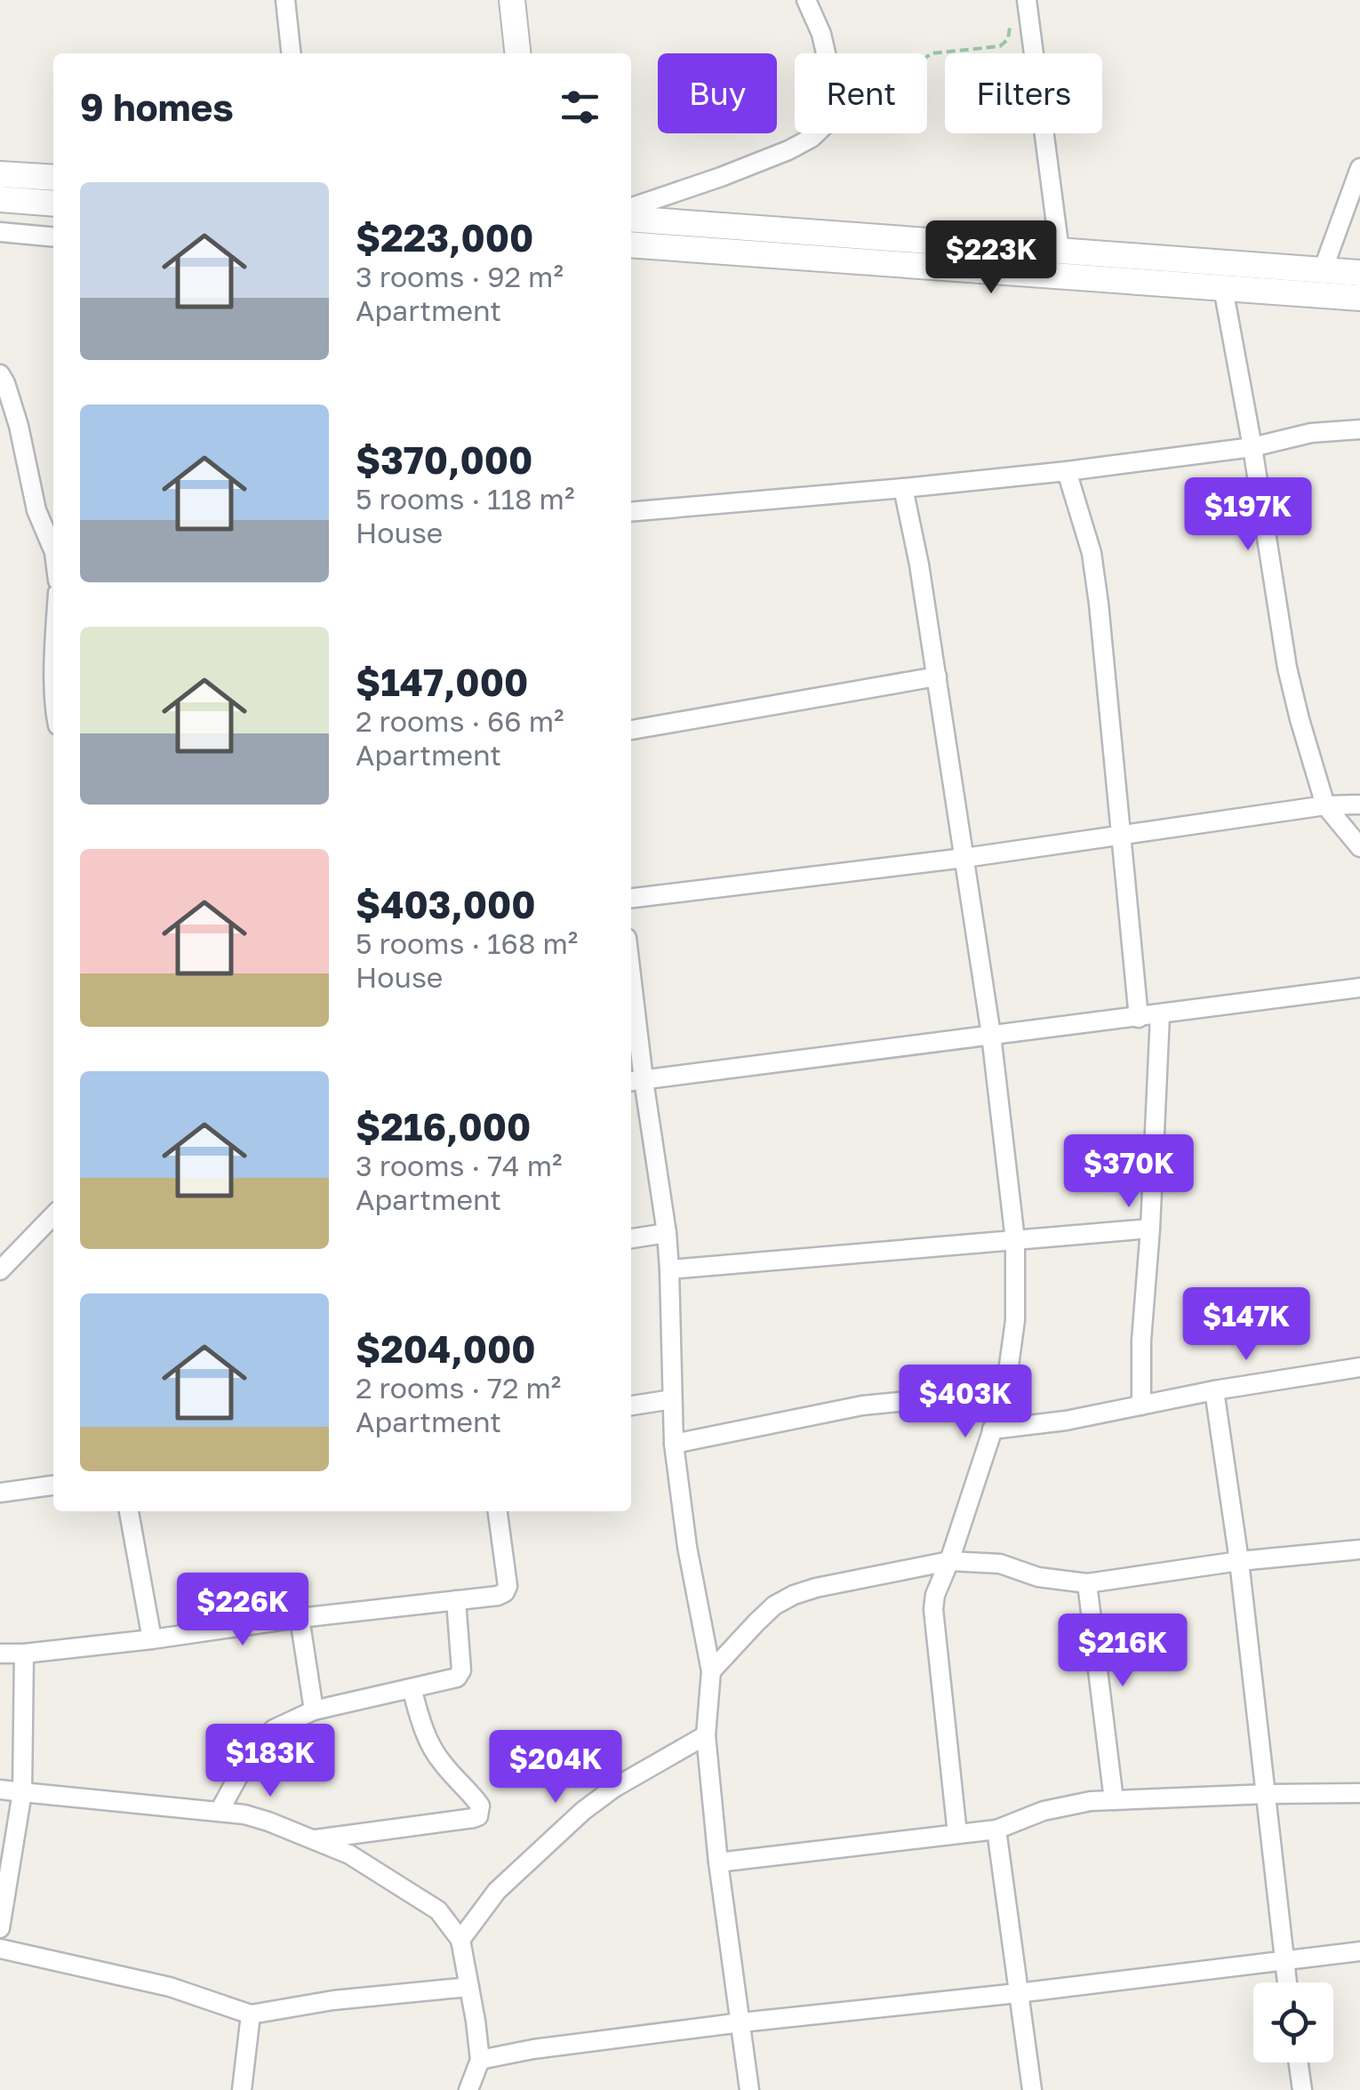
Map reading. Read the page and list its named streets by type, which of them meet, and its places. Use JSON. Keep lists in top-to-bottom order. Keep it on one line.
{"page":{"chip":["Buy","Rent","Filters"],"heading":"9 homes","list":[{"name":"$223,000","note":"3 rooms · 92 m² · Apartment"},{"name":"$370,000","note":"5 rooms · 118 m² · House"},{"name":"$147,000","note":"2 rooms · 66 m² · Apartment"},{"name":"$403,000","note":"5 rooms · 168 m² · House"},{"name":"$216,000","note":"3 rooms · 74 m² · Apartment"},{"name":"$204,000","note":"2 rooms · 72 m² · Apartment"}],"price":["$223K","$197K","$370K","$147K","$403K","$226K","$216K","$183K","$204K"]}}
